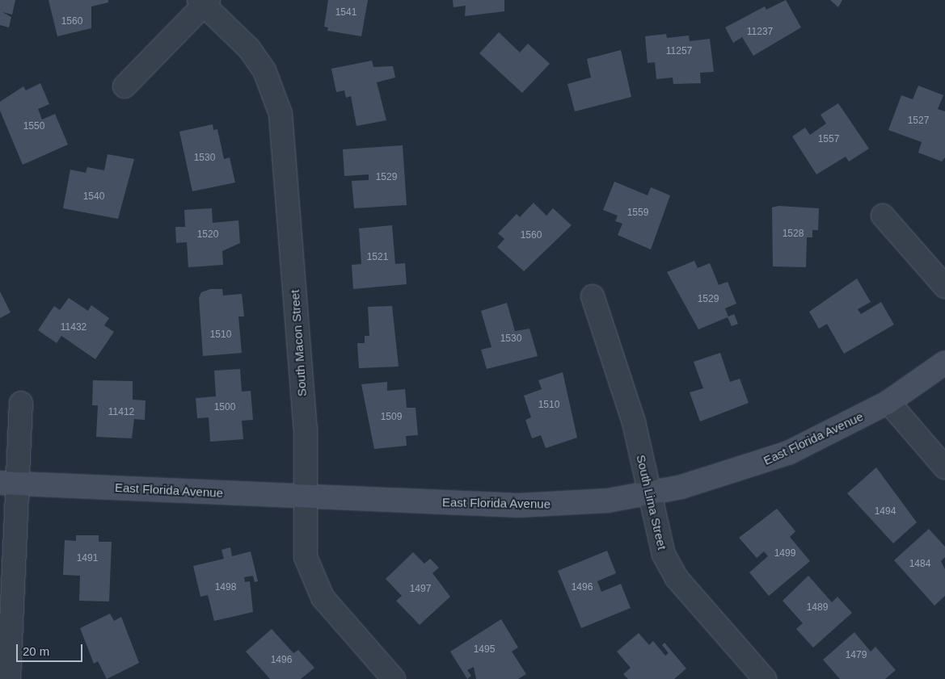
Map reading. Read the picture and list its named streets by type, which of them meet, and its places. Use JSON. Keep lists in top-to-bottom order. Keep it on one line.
{"streets":{"street":["South Macon Street","East Florida Avenue","South Lima Street"]},"crossings":[["South Macon Street","East Florida Avenue"],["East Florida Avenue","South Lima Street"]],"house_numbers":["1541","1560","11237","11257","1527","1550","1557","1530","1529","1540","1559","1528","1520","1560","1521","1529","11432","1510","1530","1510","1500","11412","1509","1494","1499","1491","1484","1498","1496","1497","1489","1495","1479","1496"],"scale_bar":"20 m"}
